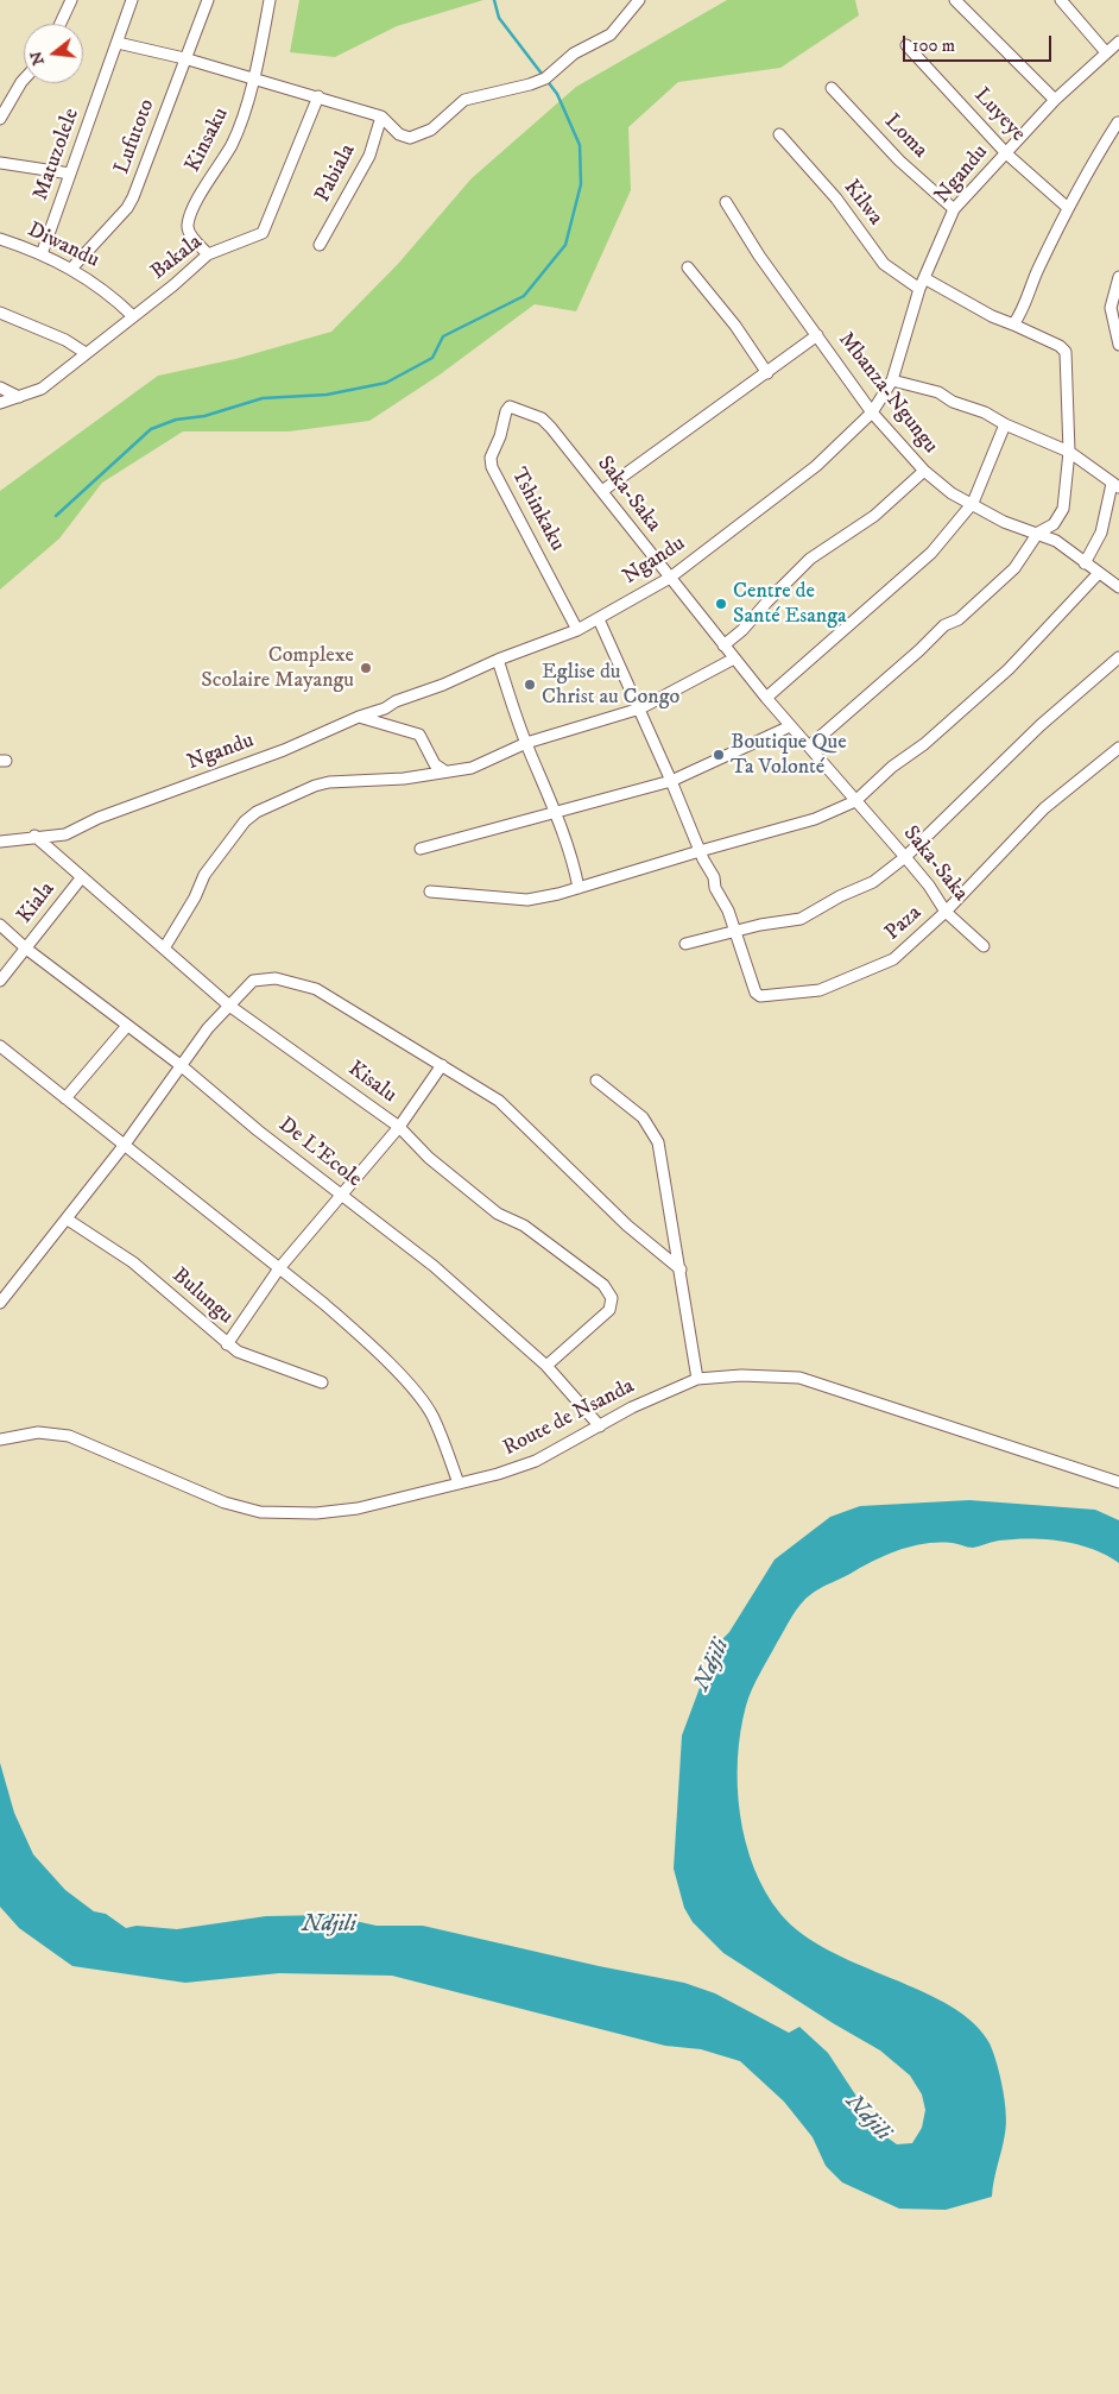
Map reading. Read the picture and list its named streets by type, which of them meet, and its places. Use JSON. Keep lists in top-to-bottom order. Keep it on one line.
{"streets":{"street":["Luyeye","Lufutoto","Loma","Kinsaku","Matuzolele","Pabiala","Ngandu","Kilwa","Diwandu","Bakala","Mbanza-Ngungu","Saka-Saka","Tshinkaku","Kiala","Paza","Kisalu","De L'Ecole","Bulungu","Route de Nsanda"]},"crossings":[["Luyeye","Ngandu"],["Lufutoto","Diwandu"],["Loma","Ngandu"],["Kinsaku","Bakala"],["Matuzolele","Diwandu"],["Ngandu","Kilwa"],["Ngandu","Mbanza-Ngungu"],["Ngandu","Saka-Saka"],["Ngandu","Tshinkaku"],["Ngandu","Kisalu"],["Diwandu","Bakala"],["Saka-Saka","Tshinkaku"],["Saka-Saka","Paza"],["Kiala","Kisalu"],["Kiala","De L'Ecole"],["Kisalu","De L'Ecole"],["De L'Ecole","Route de Nsanda"]],"water":["Ndjili"],"places":["Centre de Santé Esanga","Complexe Scolaire Mayangu","Eglise du Christ au Congo","Boutique Que Ta Volonté"],"scale_bar":"100 m","north":"left"}
